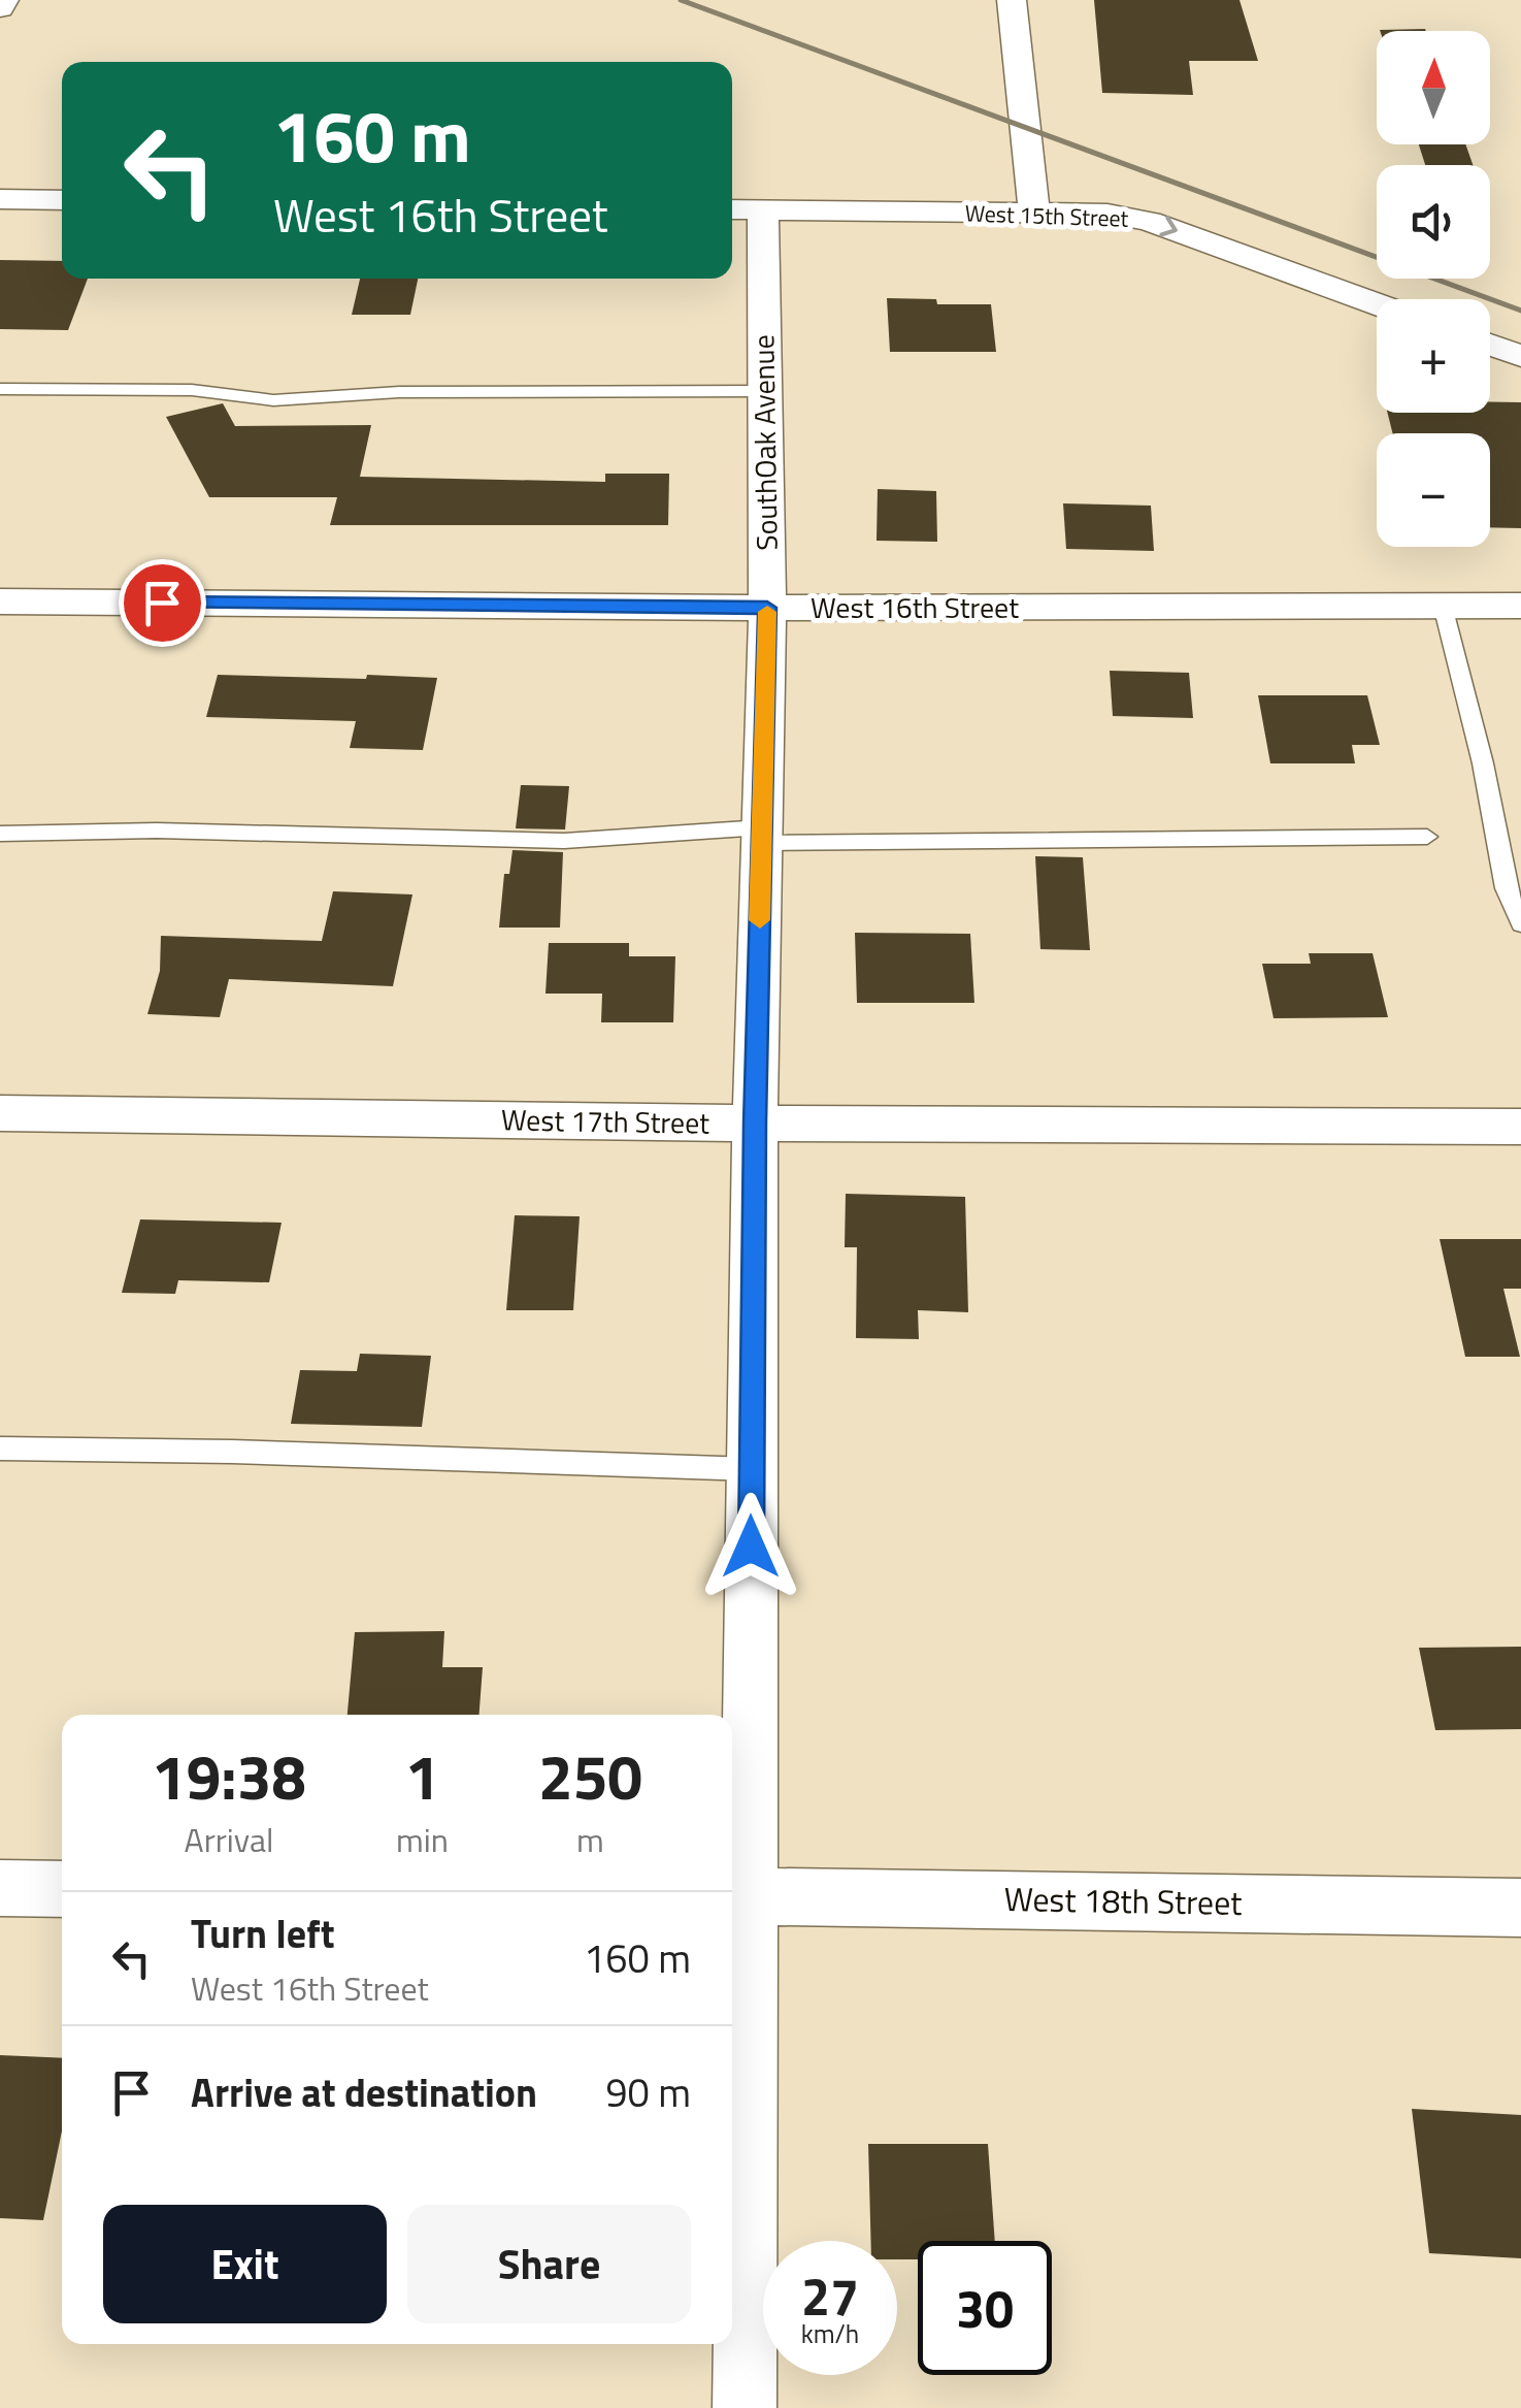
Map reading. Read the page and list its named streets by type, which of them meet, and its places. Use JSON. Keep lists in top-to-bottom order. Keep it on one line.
{"streets":{"street":["West 15th Street","SouthOak Avenue","West 16th Street","West 17th Street","West 18th Street"]},"crossings":[["West 15th Street","SouthOak Avenue"],["SouthOak Avenue","West 16th Street"],["SouthOak Avenue","West 17th Street"],["SouthOak Avenue","West 18th Street"]],"one_way":["West 15th Street"],"north":"top","page":{"map_buttons":["+","−"],"turn":["160 m","West 16th Street"],"eta":["19:38","Arrival","1","min","250","m"],"list":[{"name":"Turn left","note":"West 16th Street","value":"160 m"},{"name":"Arrive at destination","value":"90 m"}],"buttons":["Exit","Share"],"speed":"27 km/h","limit":"30"}}
